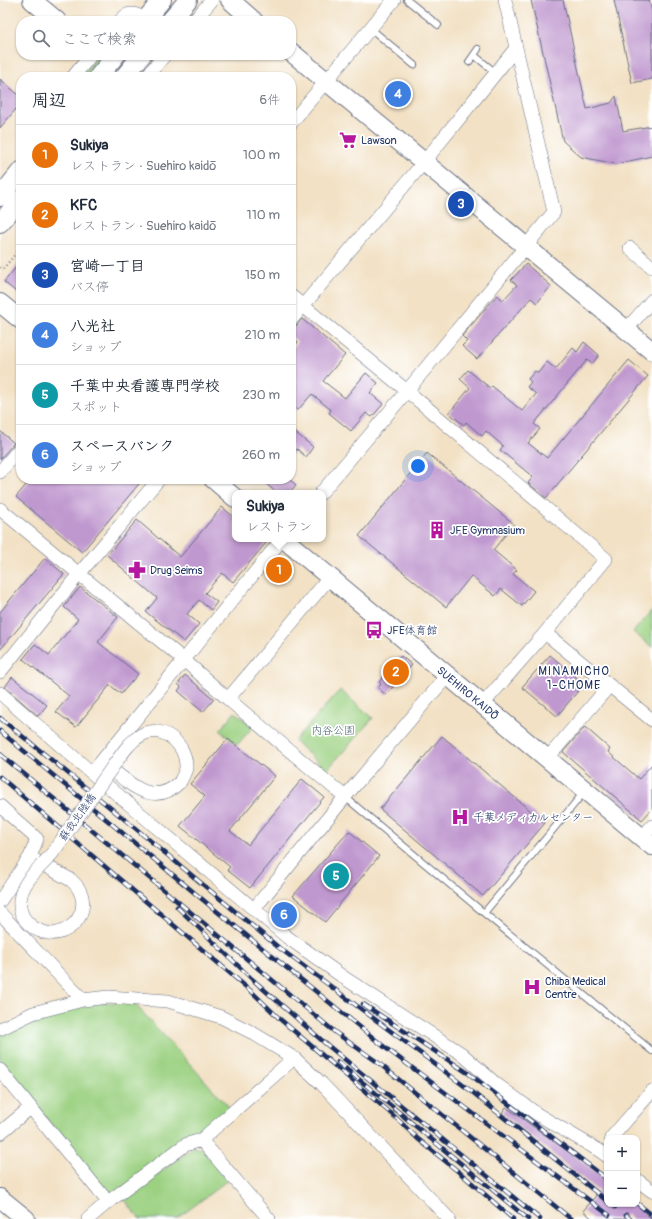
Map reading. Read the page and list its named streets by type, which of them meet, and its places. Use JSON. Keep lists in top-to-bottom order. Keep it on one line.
{"streets":{"street":["SUEHIRO KAIDŌ","蘇我北陸橋"]},"districts":["MINAMICHO 1-CHOME"],"parks":["内谷公園"],"places":{"supermarket":["Lawson"],"building":["JFE Gymnasium"],"pharmacy":["Drug Seims"],"bus stop":["JFE体育館"],"hospital":["千葉メディカルセンター","Chiba Medical Centre"]},"page":{"search":"ここで検索","heading":["周辺","6件"],"pins":["4","3","1","2","5","6"],"list":[{"mark":"1","name":"Sukiya","note":"レストラン · Suehiro kaidō","value":"100 m"},{"mark":"2","name":"KFC","note":"レストラン · Suehiro kaidō","value":"110 m"},{"mark":"3","name":"宮崎一丁目","note":"バス停","value":"150 m"},{"mark":"4","name":"八光社","note":"ショップ","value":"210 m"},{"mark":"5","name":"千葉中央看護専門学校","note":"スポット","value":"230 m"},{"mark":"6","name":"スペースバンク","note":"ショップ","value":"260 m"}],"popup":["Sukiya","レストラン"],"map_buttons":["+","−"]}}
